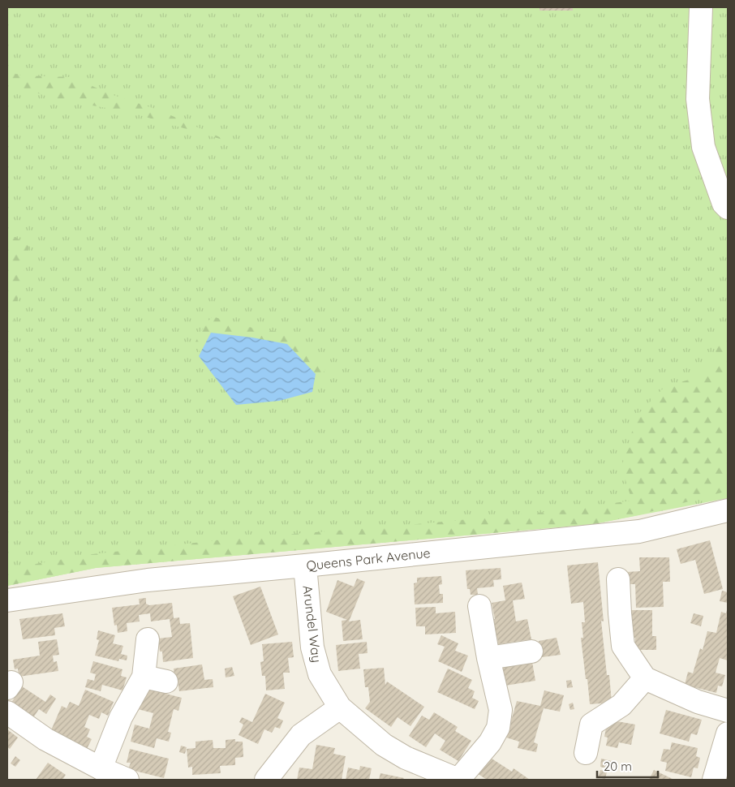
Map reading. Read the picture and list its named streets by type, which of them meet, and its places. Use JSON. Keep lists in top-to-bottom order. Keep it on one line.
{"streets":{"street":["Queens Park Avenue","Arundel Way"]},"crossings":[["Queens Park Avenue","Arundel Way"]],"scale_bar":"20 m"}
